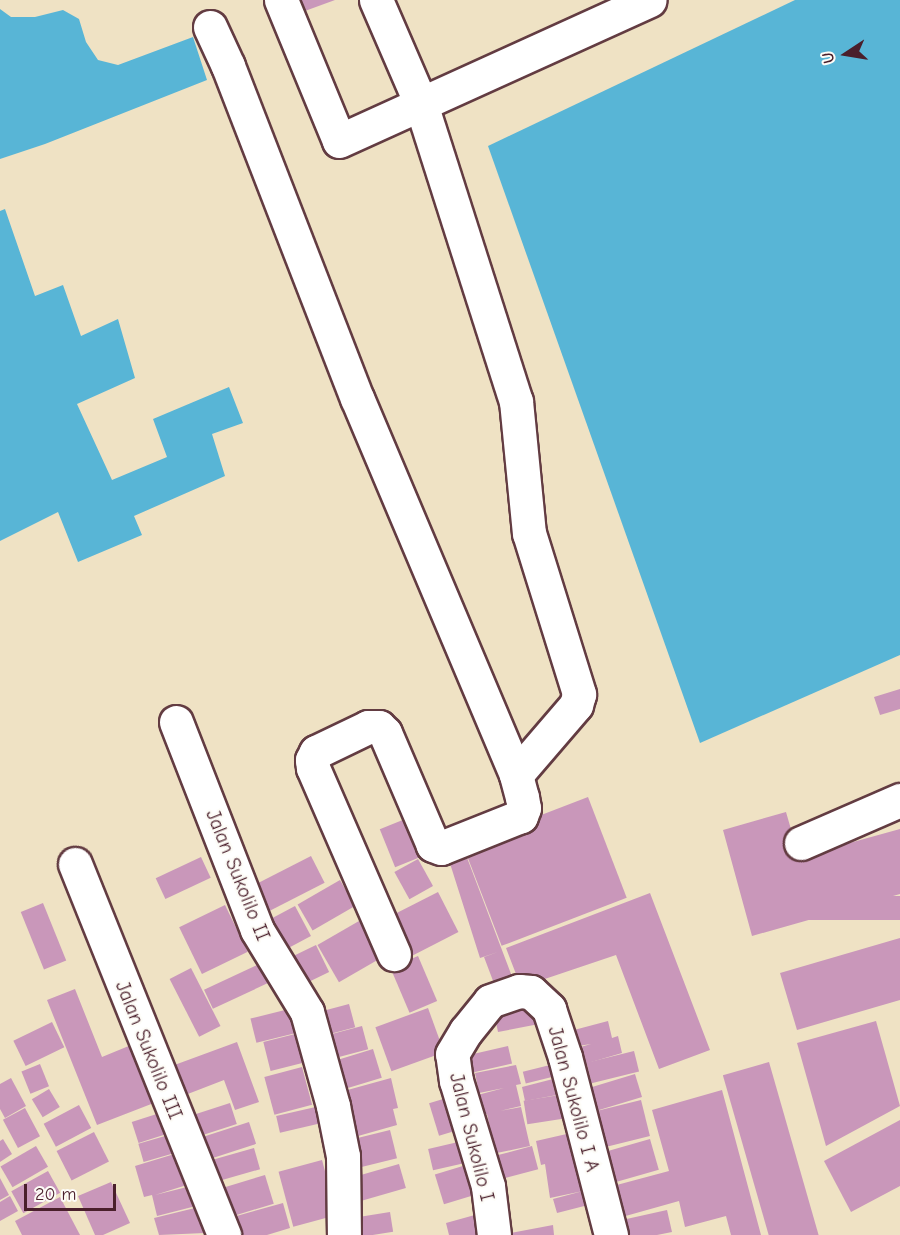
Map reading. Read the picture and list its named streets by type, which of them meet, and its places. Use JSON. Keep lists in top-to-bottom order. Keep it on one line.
{"streets":{"lane":["Jalan Sukolilo II","Jalan Sukolilo III","Jalan Sukolilo I A","Jalan Sukolilo I"]},"crossings":[["Jalan Sukolilo I A","Jalan Sukolilo I"]],"scale_bar":"20 m","north":"left"}
